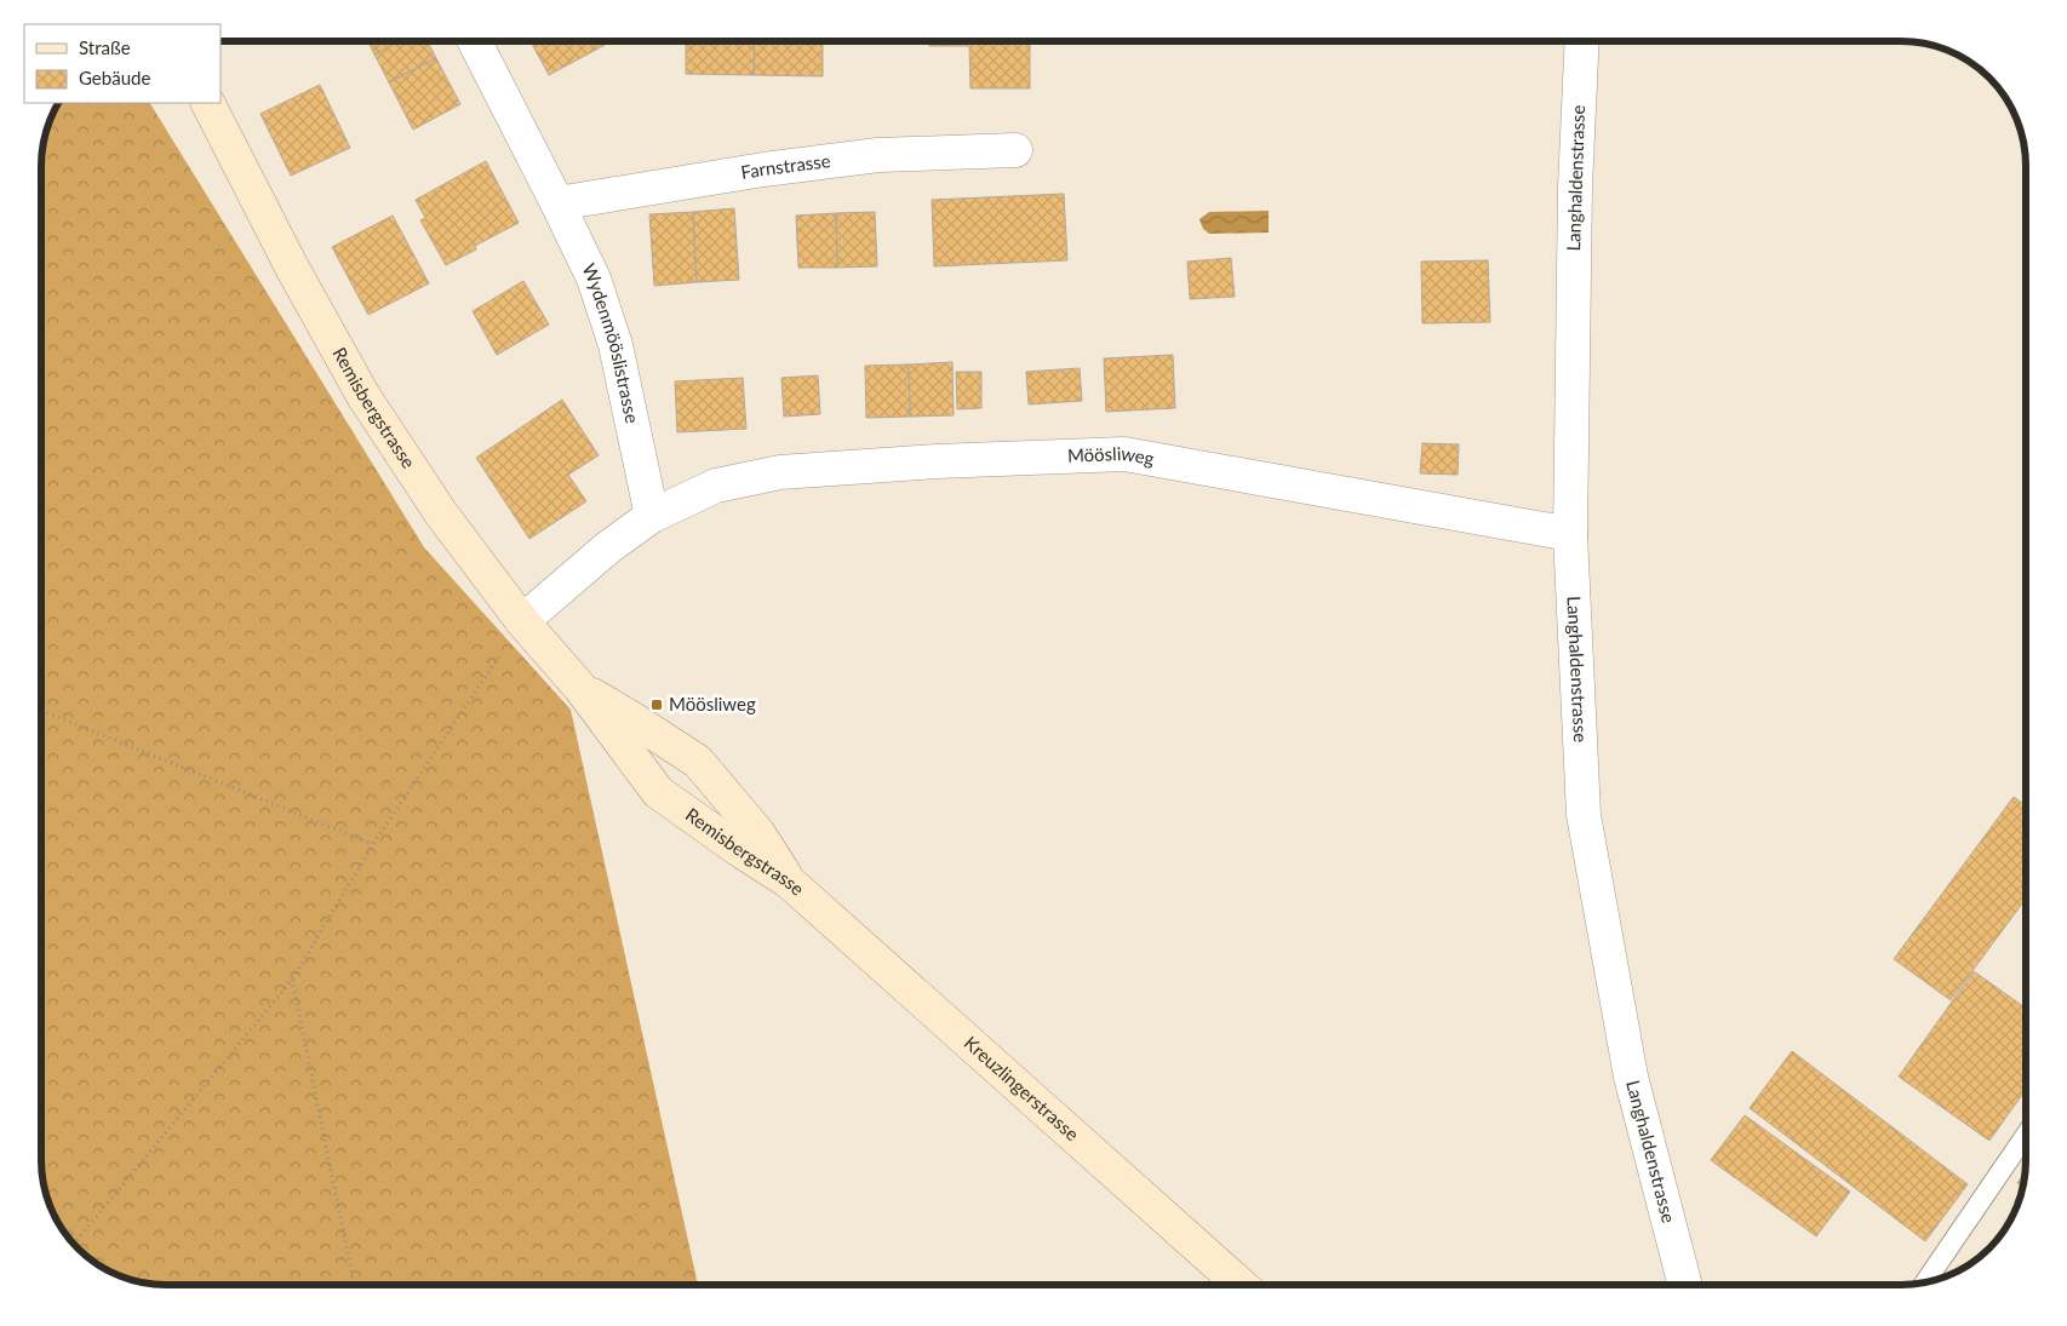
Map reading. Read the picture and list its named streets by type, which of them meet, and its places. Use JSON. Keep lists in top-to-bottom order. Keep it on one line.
{"streets":{"street":["Farnstrasse","Langhaldenstrasse","Wydenmööslistrasse","Remisbergstrasse","Möösliweg","Kreuzlingerstrasse"]},"crossings":[["Farnstrasse","Wydenmööslistrasse"],["Langhaldenstrasse","Möösliweg"],["Wydenmööslistrasse","Möösliweg"],["Remisbergstrasse","Kreuzlingerstrasse"]],"places":{"transit":["Möösliweg"]},"legend":["Straße","Gebäude"]}
